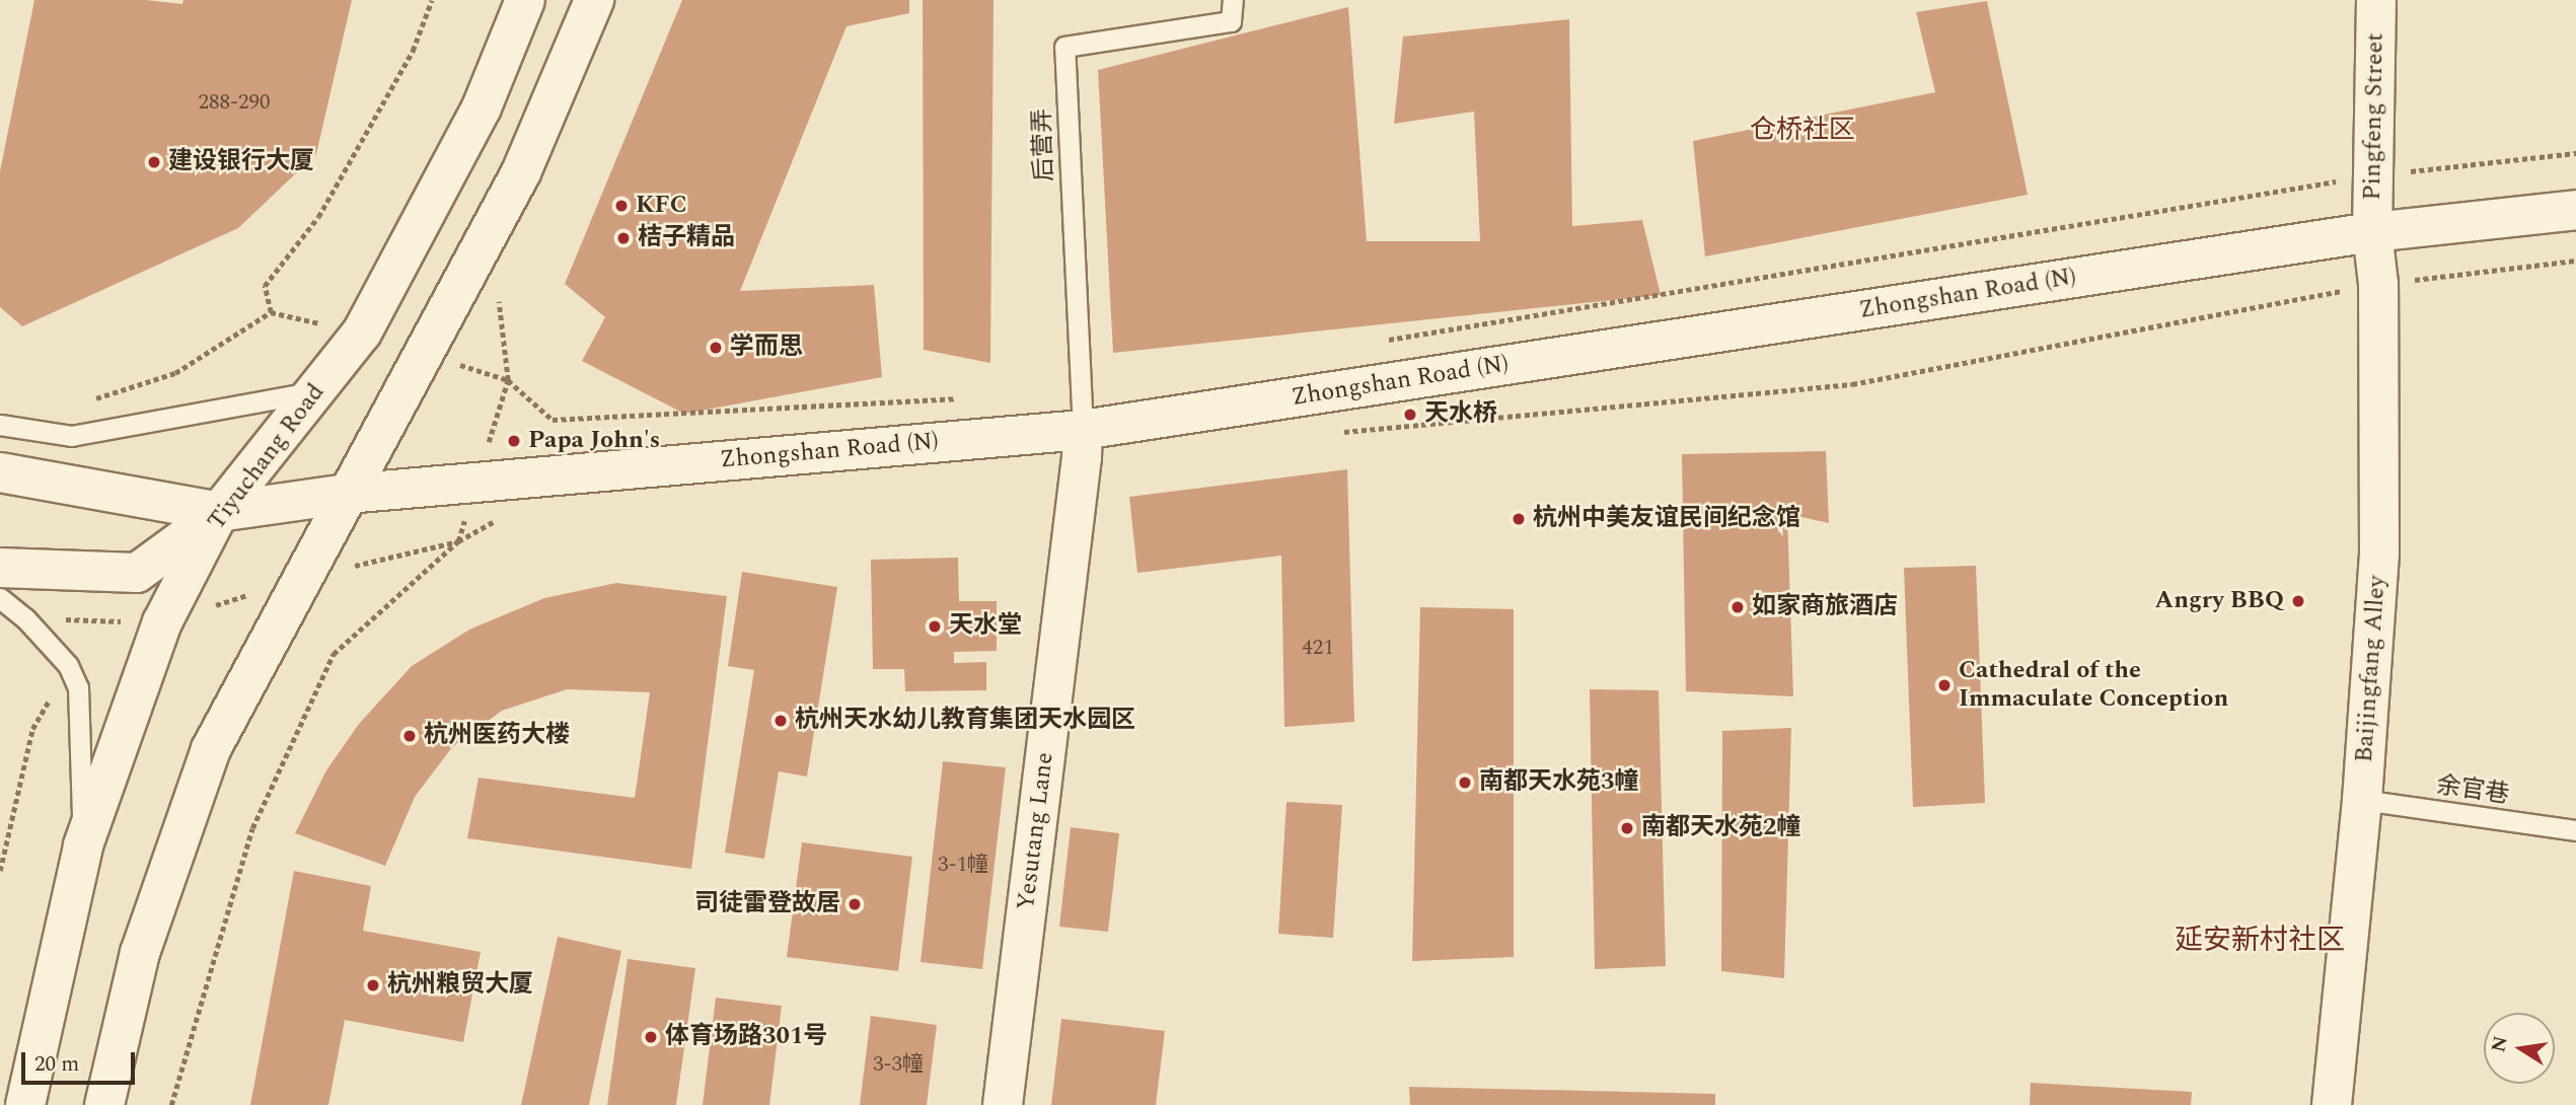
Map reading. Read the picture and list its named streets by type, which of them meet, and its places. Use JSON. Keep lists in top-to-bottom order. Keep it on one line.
{"streets":{"main road":["Pingfeng Street","Zhongshan Road (N)","Tiyuchang Road","Baijingfang Alley","Yesutang Lane"],"lane":["后营弄","余官巷"]},"crossings":[["Pingfeng Street","Zhongshan Road (N)"],["Pingfeng Street","Baijingfang Alley"],["后营弄","Zhongshan Road (N)"],["后营弄","Yesutang Lane"],["Zhongshan Road (N)","Tiyuchang Road"],["Zhongshan Road (N)","Baijingfang Alley"],["Zhongshan Road (N)","Yesutang Lane"],["Baijingfang Alley","余官巷"]],"districts":["仓桥社区","延安新村社区"],"places":["建设银行大厦","KFC","桔子精品","学而思","天水桥","Papa John's","杭州中美友谊民间纪念馆","Angry BBQ","如家商旅酒店","天水堂","Cathedral of the Immaculate Conception","杭州天水幼儿教育集团天水园区","杭州医药大楼","南都天水苑3幢","南都天水苑2幢","司徒雷登故居","杭州粮贸大厦","体育场路301号"],"house_numbers":["288-290","421","3-1幢","3-3幢"],"scale_bar":"20 m","north":"left"}
